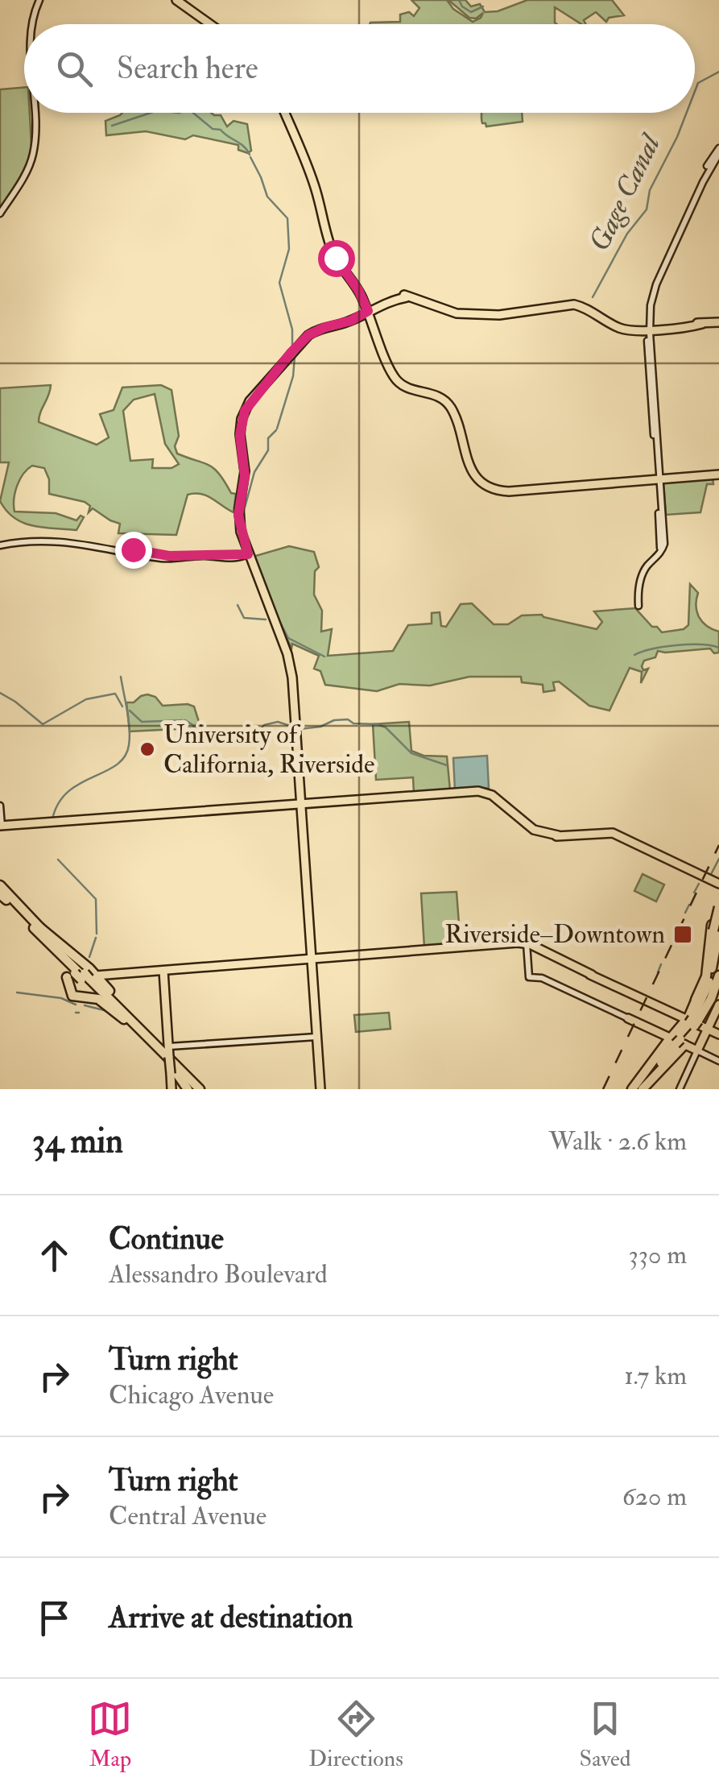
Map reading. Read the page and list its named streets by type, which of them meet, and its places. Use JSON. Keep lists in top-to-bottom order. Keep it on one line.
{"water":["Gage Canal"],"places":{"other":["University of California, Riverside"],"transit":["Riverside–Downtown"]},"page":{"search":"Search here","heading":["34 min","Walk · 2.6 km"],"list":[["Continue","Alessandro Boulevard","330 m"],["Turn right","Chicago Avenue","1.7 km"],["Turn right","Central Avenue","620 m"],"Arrive at destination"],"nav":["Map","Directions","Saved"]}}
